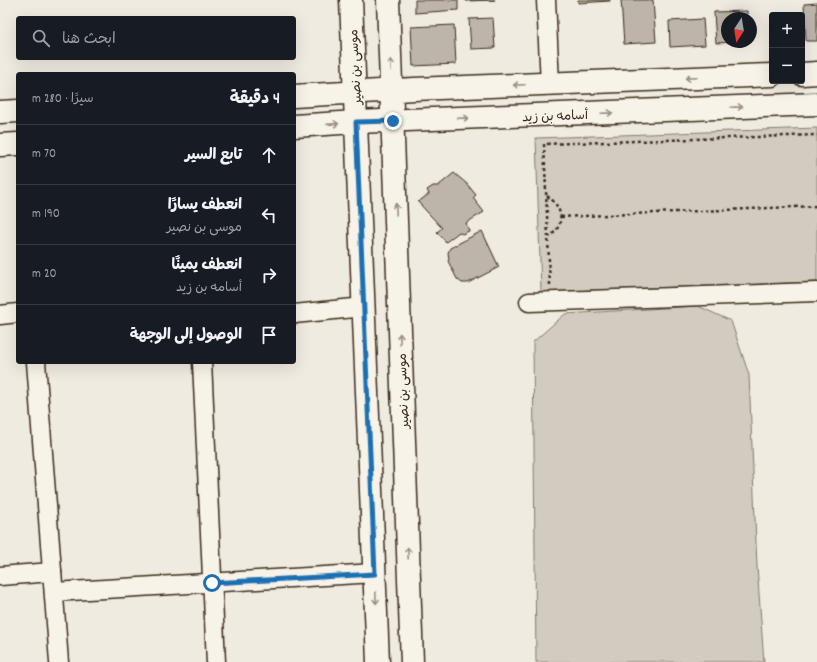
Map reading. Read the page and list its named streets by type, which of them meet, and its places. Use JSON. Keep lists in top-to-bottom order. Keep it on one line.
{"streets":{"street":["موسى بن نصير","أسامه بن زيد"]},"crossings":[["موسى بن نصير","أسامه بن زيد"]],"north":"bottom","page":{"map_buttons":["+","−"],"search":"ابحث هنا","heading":["4 دقيقة","سيرًا · 280 m"],"list":[["تابع السير","70 m"],["انعطف يسارًا","موسى بن نصير","190 m"],["انعطف يمينًا","أسامه بن زيد","20 m"],"الوصول إلى الوجهة"]}}
